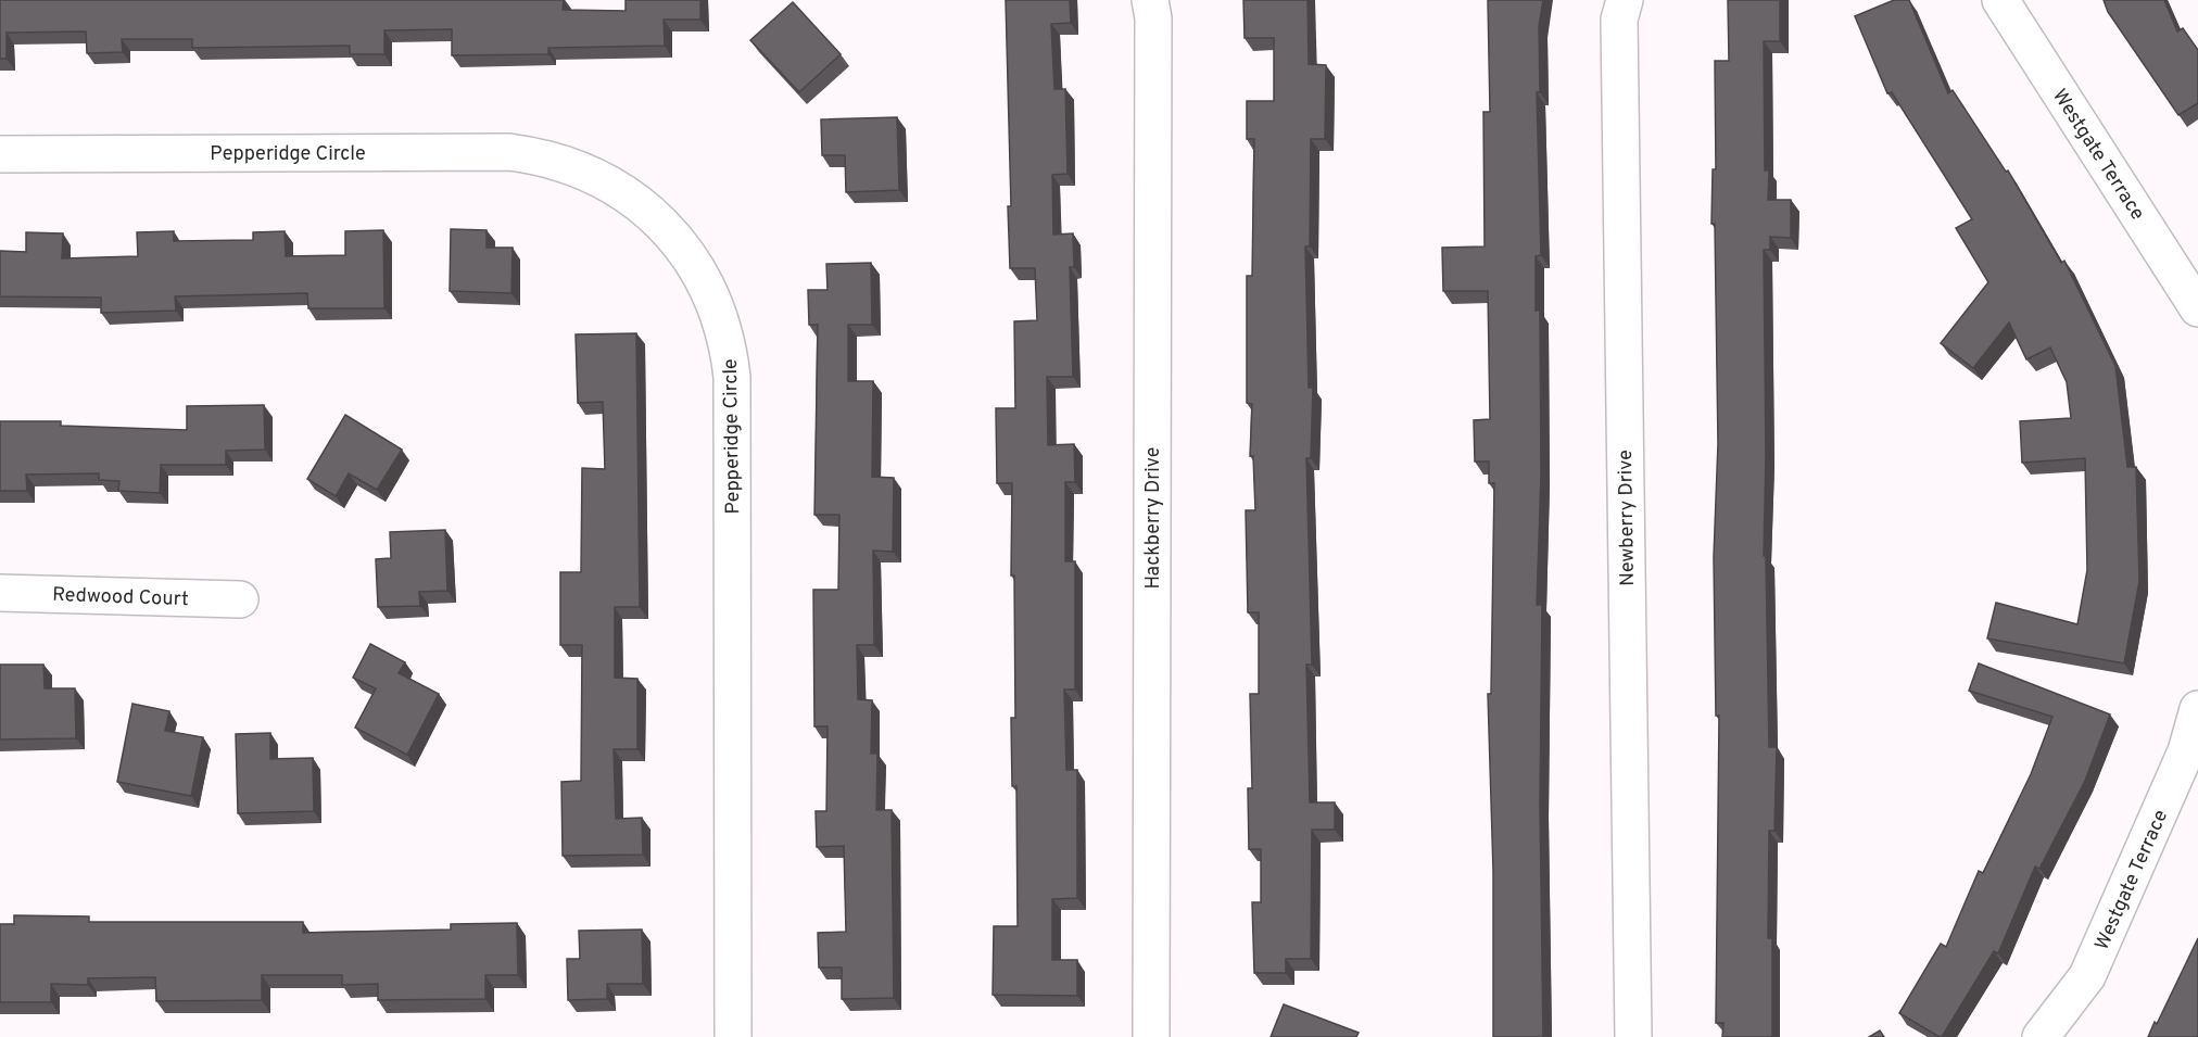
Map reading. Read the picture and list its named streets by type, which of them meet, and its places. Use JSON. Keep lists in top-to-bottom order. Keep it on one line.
{"streets":{"street":["Pepperidge Circle","Westgate Terrace","Hackberry Drive","Newberry Drive","Redwood Court"]}}
